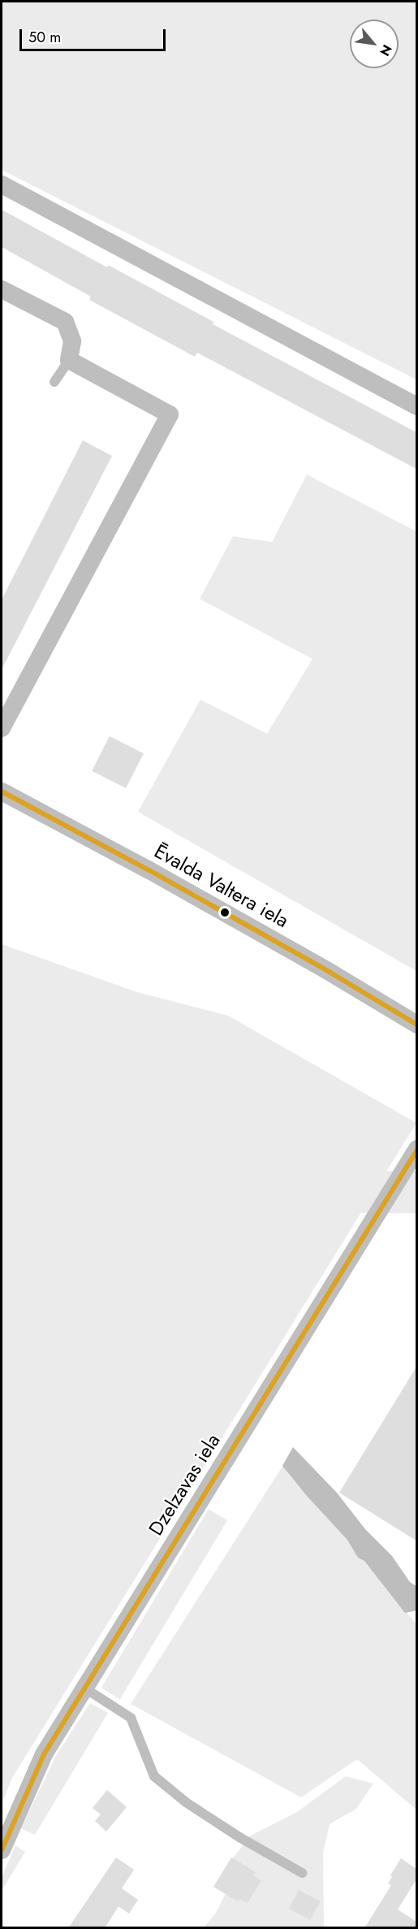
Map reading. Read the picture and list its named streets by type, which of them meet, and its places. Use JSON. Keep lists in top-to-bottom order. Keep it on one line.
{"streets":{"street":["Ēvalda Valtera iela","Dzelzavas iela"]},"scale_bar":"50 m","north":"bottom right"}
